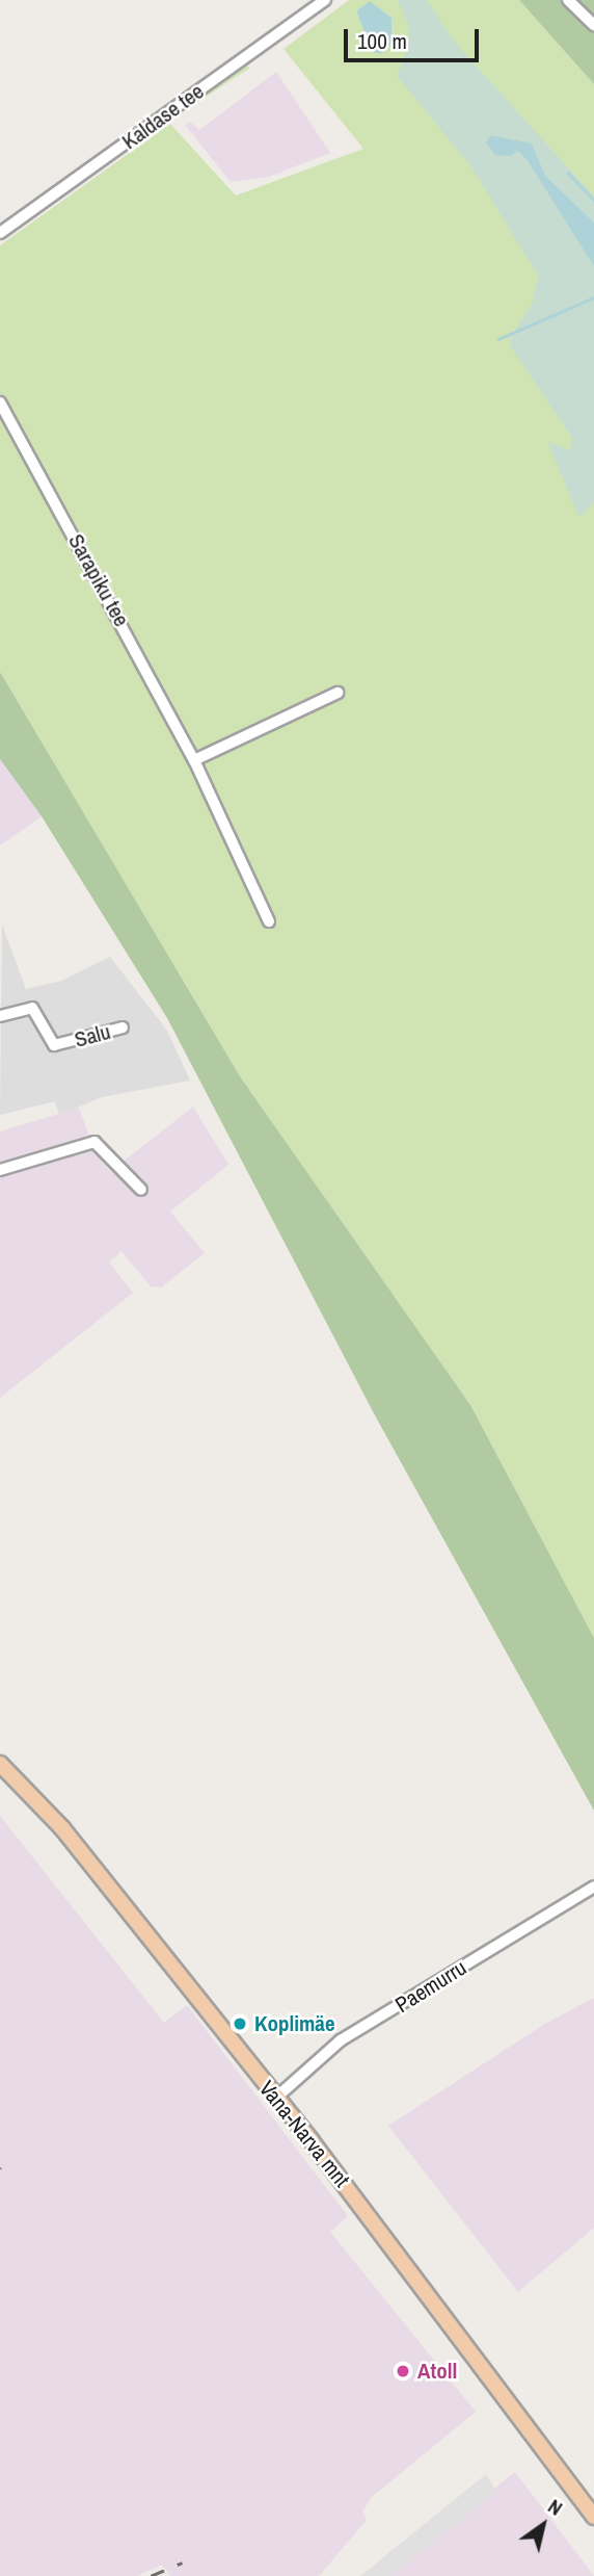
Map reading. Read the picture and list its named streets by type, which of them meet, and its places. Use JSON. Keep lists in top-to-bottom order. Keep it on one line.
{"streets":{"main road":["Vana-Narva mnt"],"street":["Kaldase tee","Sarapiku tee","Salu","Paemurru"]},"crossings":[["Paemurru","Vana-Narva mnt"]],"places":["Koplimäe","Atoll"],"scale_bar":"100 m","north":"top right"}
